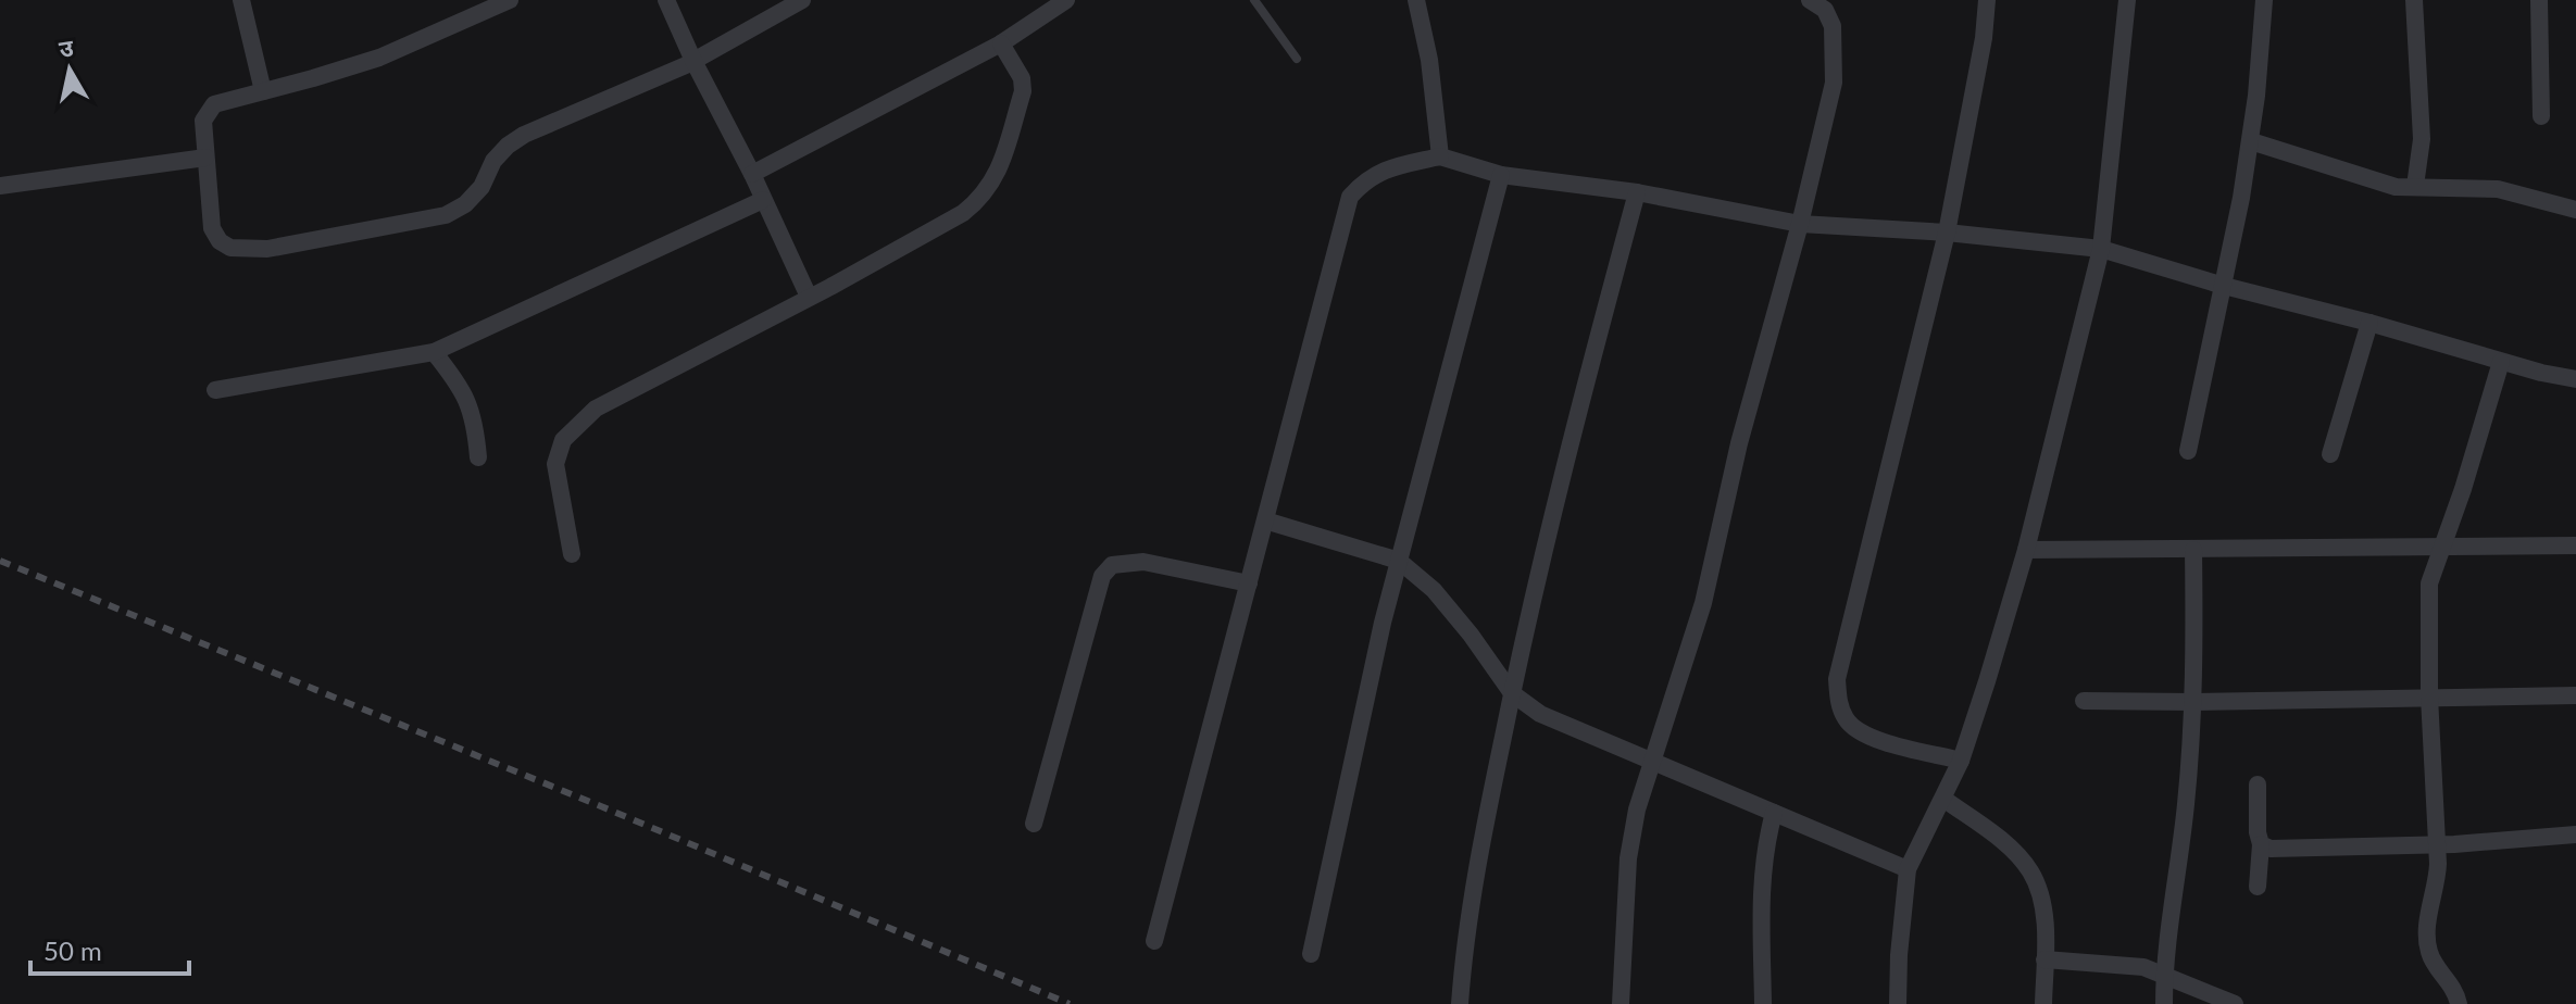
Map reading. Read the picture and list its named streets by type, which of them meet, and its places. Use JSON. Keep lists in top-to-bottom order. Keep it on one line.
{"scale_bar":"50 m","north":"top"}
